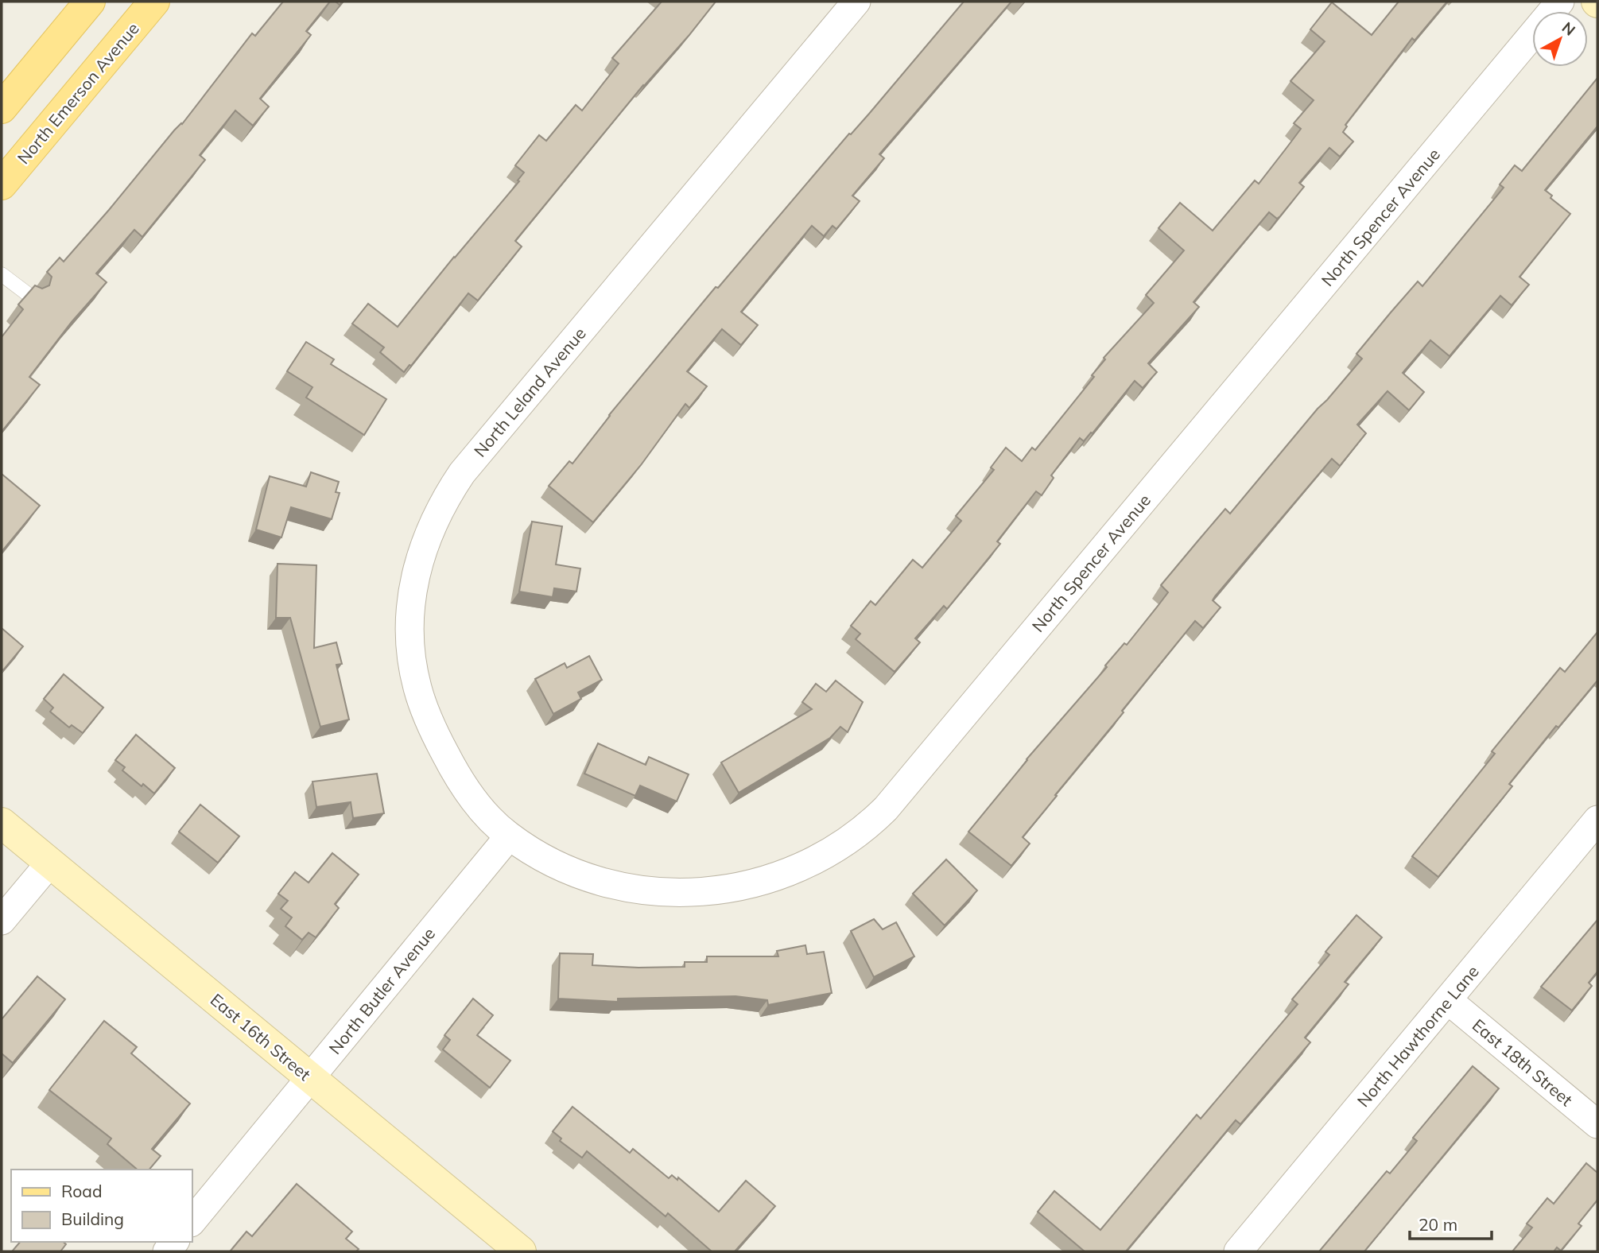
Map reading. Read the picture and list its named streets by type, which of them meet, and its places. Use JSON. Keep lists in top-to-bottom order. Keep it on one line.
{"streets":{"main road":["North Emerson Avenue","East 16th Street"],"street":["North Spencer Avenue","North Leland Avenue","North Butler Avenue","North Hawthorne Lane","East 18th Street"]},"crossings":[["North Spencer Avenue","North Leland Avenue"],["North Spencer Avenue","North Butler Avenue"],["North Leland Avenue","North Butler Avenue"],["North Butler Avenue","East 16th Street"],["North Hawthorne Lane","East 18th Street"]],"legend":["Road","Building"],"scale_bar":"20 m","north":"top right"}
